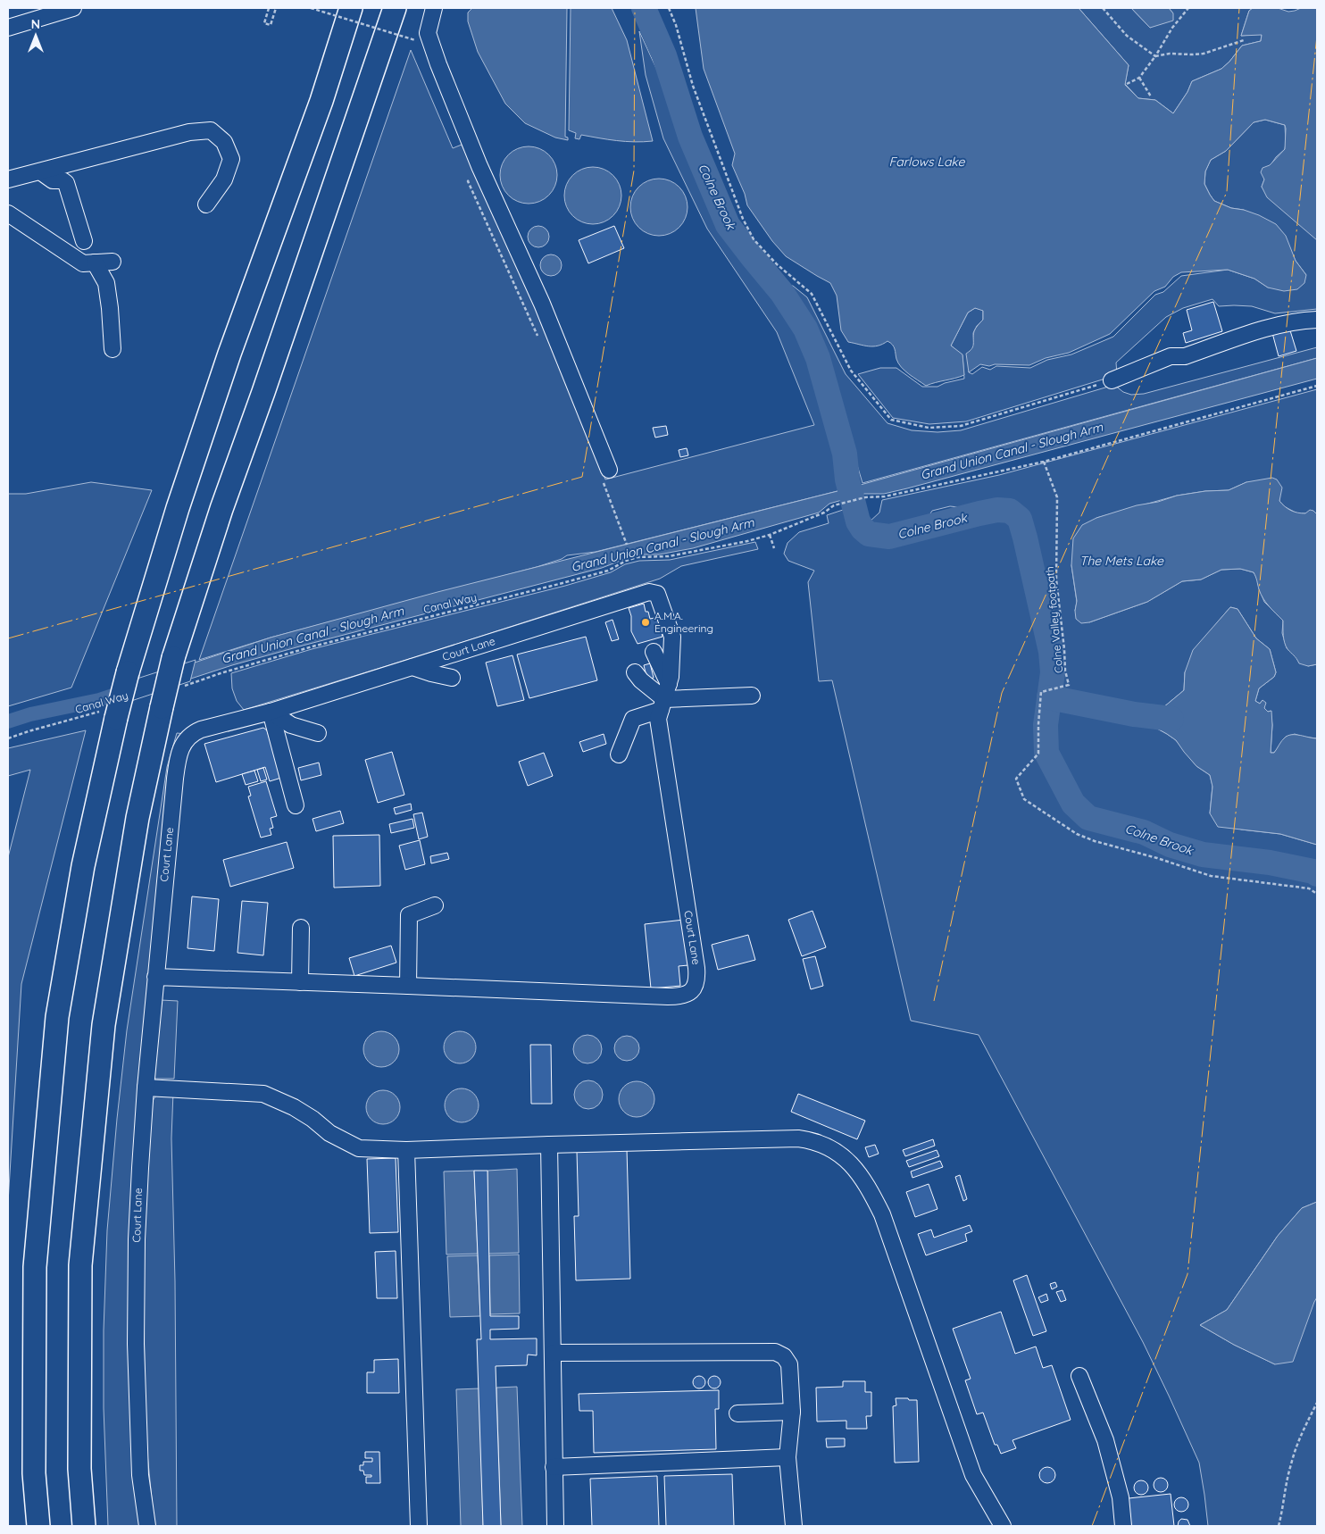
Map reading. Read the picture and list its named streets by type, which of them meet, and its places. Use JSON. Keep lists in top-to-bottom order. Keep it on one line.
{"streets":{"street":["Court Lane"],"path":["Canal Way","Colne Valley footpath"]},"crossings":[["Canal Way","Colne Valley footpath"]],"water":["Farlows Lake","Colne Brook","Grand Union Canal - Slough Arm","The Mets Lake"],"places":["A.M.A. Engineering"],"north":"top"}
